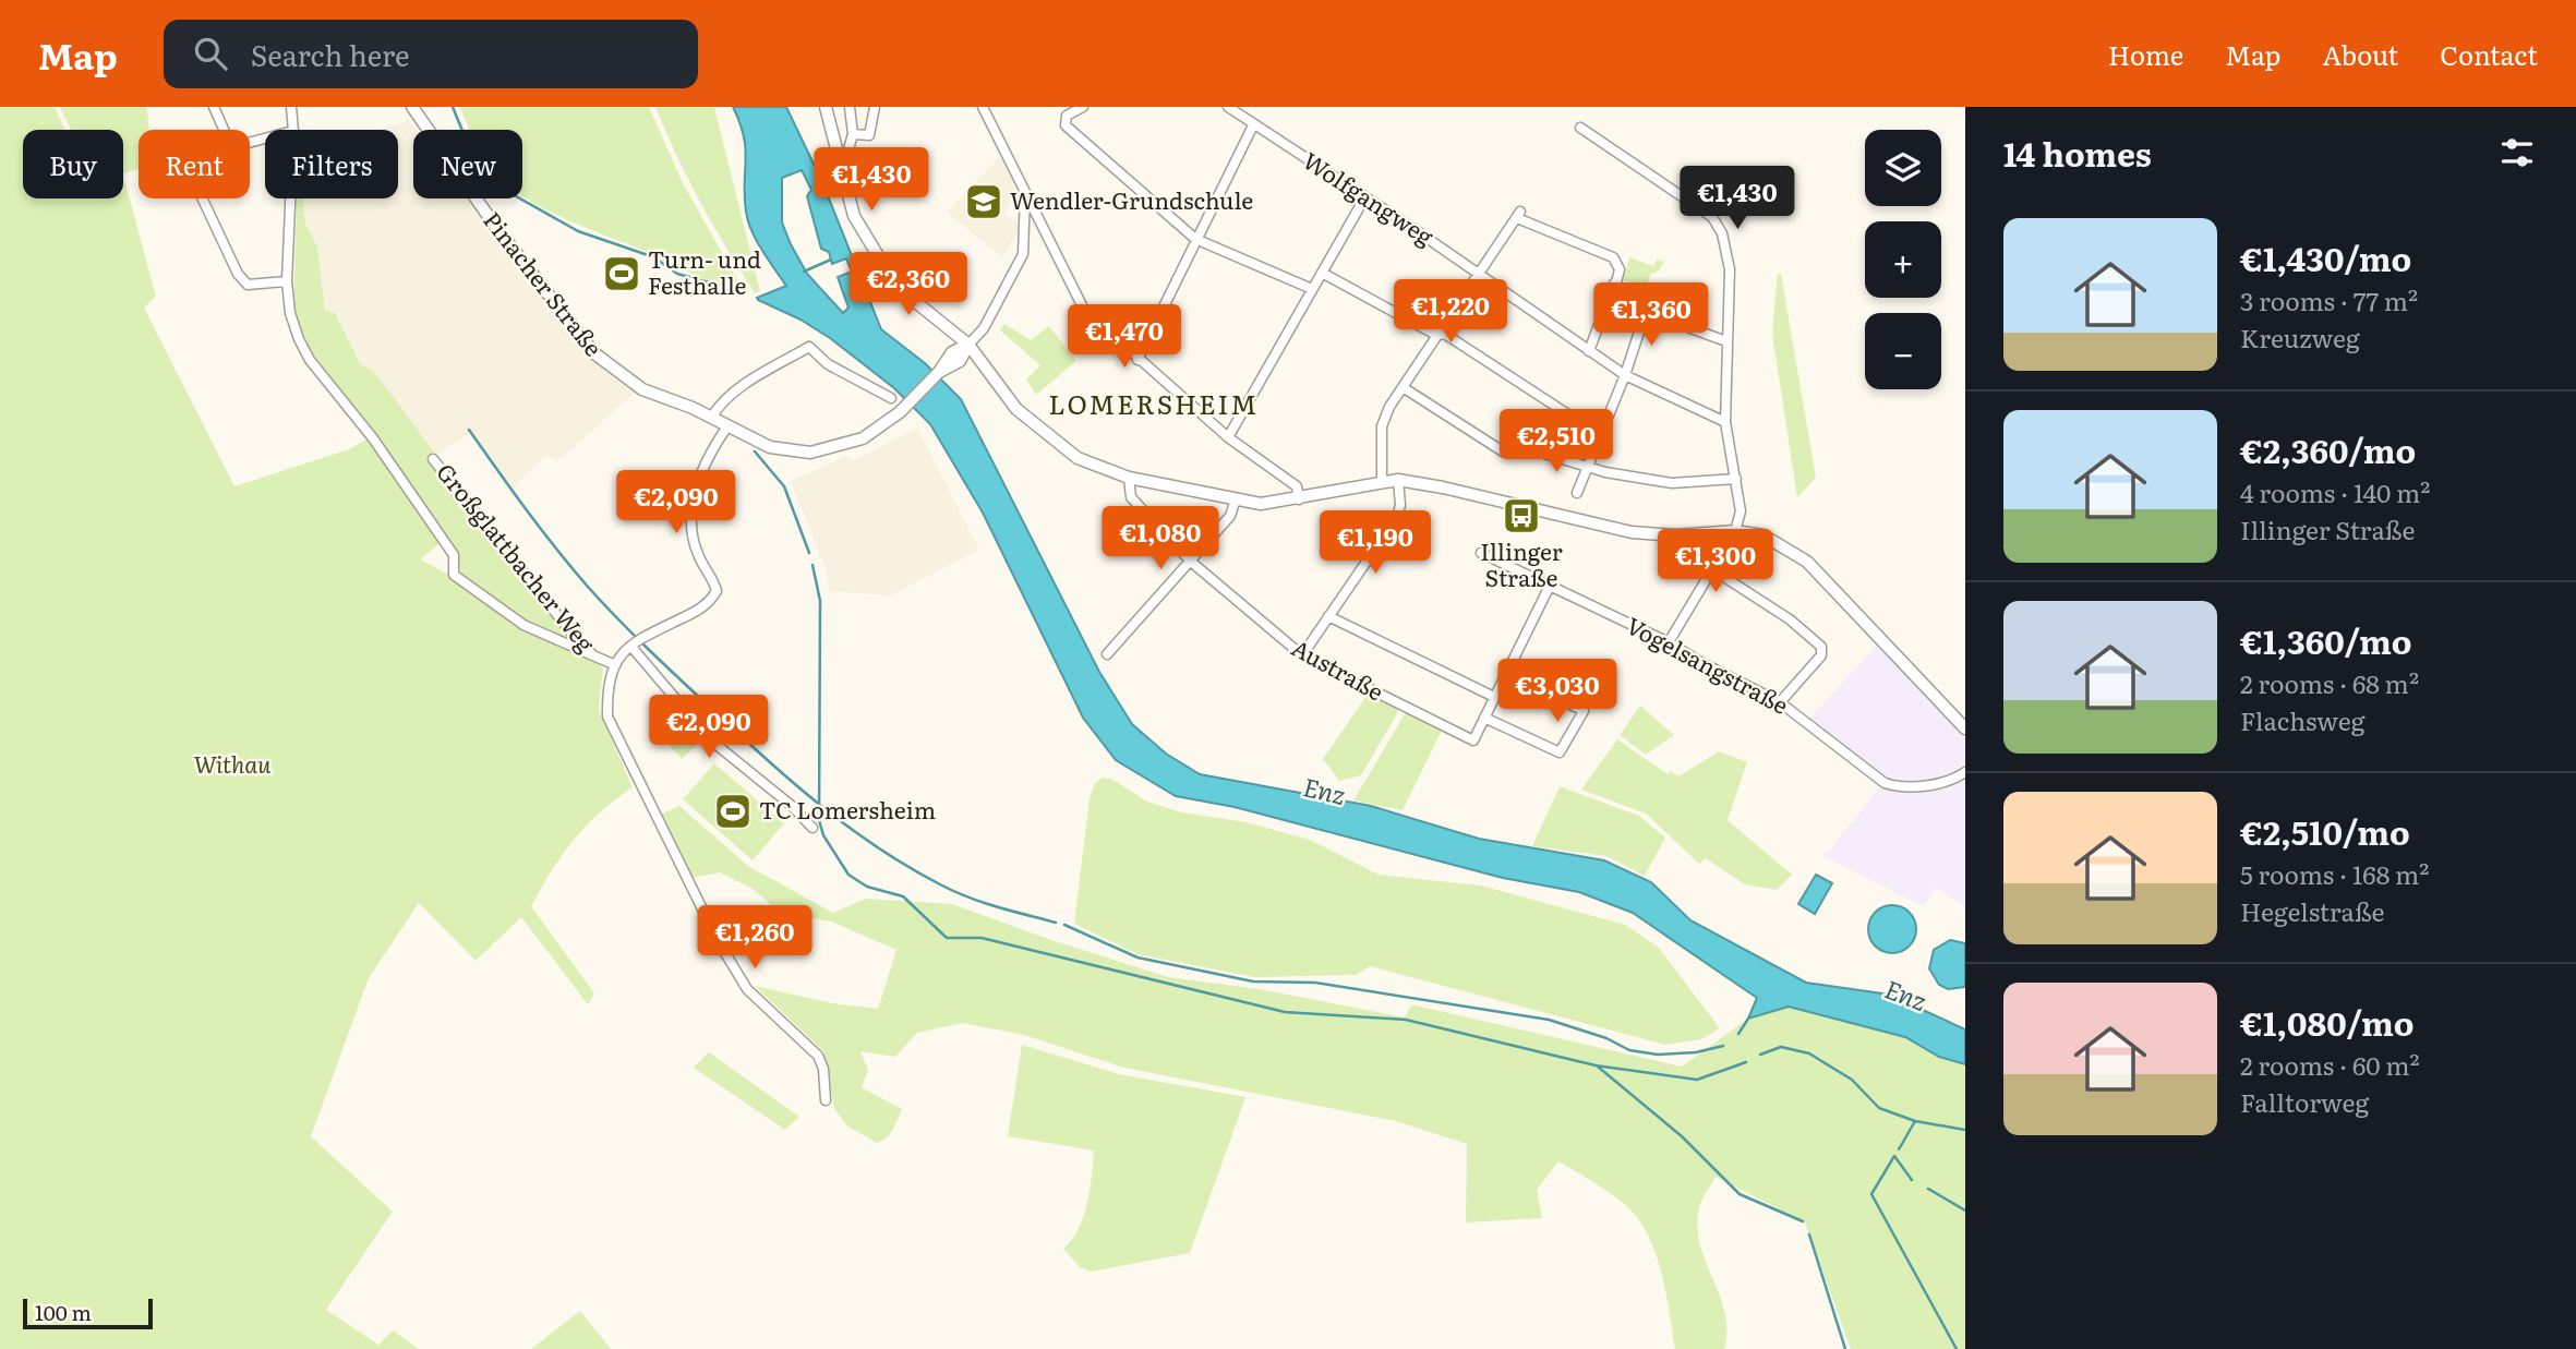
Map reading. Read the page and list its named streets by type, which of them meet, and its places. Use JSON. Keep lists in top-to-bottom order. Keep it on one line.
{"streets":{"street":["Wolfgangweg","Pinacher Straße","Großglattbacher Weg","Vogelsangstraße","Austraße"]},"crossings":[["Pinacher Straße","Großglattbacher Weg"]],"districts":["LOMERSHEIM"],"water":["Enz"],"parks":["Withau"],"places":{"school or university":["Wendler-Grundschule"],"sports":["Turn- und Festhalle","TC Lomersheim"],"bus stop":["Illinger Straße"]},"scale_bar":"100 m","page":{"header":"Map","search":"Search here","nav":["Home","Map","About","Contact"],"heading":"14 homes","map_buttons":["+","−"],"chip":["Buy","Rent","Filters","New"],"price":["€1,430","€1,430","€2,360","€1,220","€1,360","€1,470","€2,510","€2,090","€1,080","€1,190","€1,300","€3,030","€2,090","€1,260"],"list":[{"name":"€1,430/mo","note":"3 rooms · 77 m² · Kreuzweg"},{"name":"€2,360/mo","note":"4 rooms · 140 m² · Illinger Straße"},{"name":"€1,360/mo","note":"2 rooms · 68 m² · Flachsweg"},{"name":"€2,510/mo","note":"5 rooms · 168 m² · Hegelstraße"},{"name":"€1,080/mo","note":"2 rooms · 60 m² · Falltorweg"}],"scale":"100 m"}}
